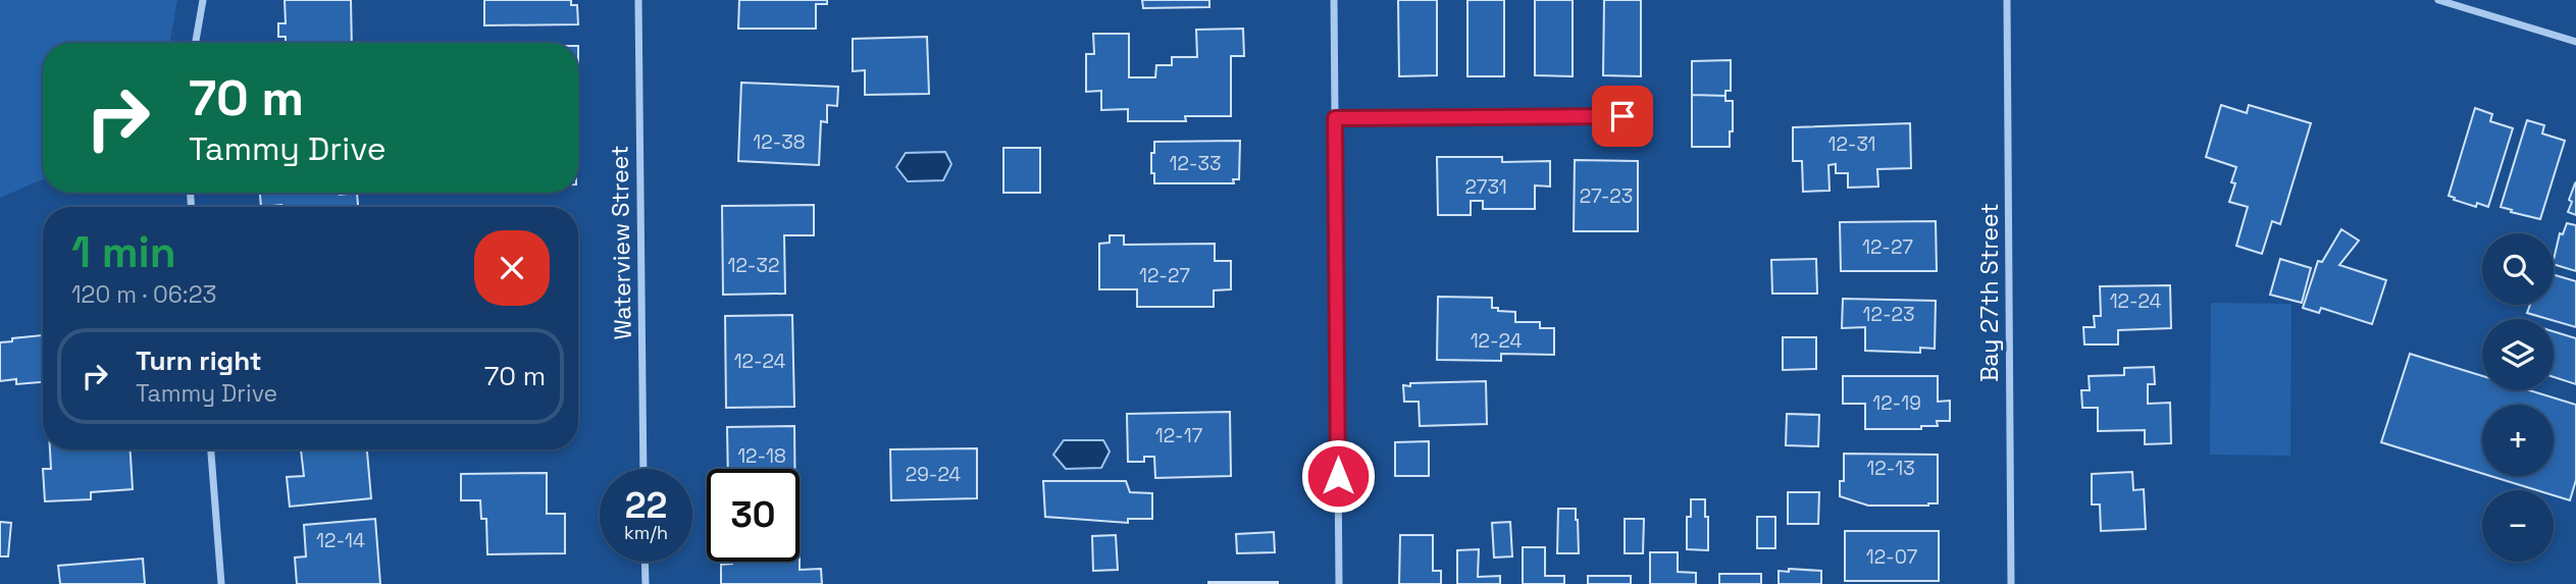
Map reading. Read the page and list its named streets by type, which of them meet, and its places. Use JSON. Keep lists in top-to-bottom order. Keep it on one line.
{"streets":{"street":["Waterview Street","Bay 27th Street"]},"house_numbers":["12-38","12-31","12-33","2731","27-23","12-27","12-32","12-27","12-24","12-23","12-24","12-24","12-19","12-17","12-18","12-13","29-24","12-14","12-07"],"page":{"turn":["70 m","Tammy Drive"],"heading":["1 min","120 m · 06:23"],"map_buttons":["+","−"],"list":[{"name":"Turn right","note":"Tammy Drive","value":"70 m"}],"speed":"22 km/h","limit":"30"}}
